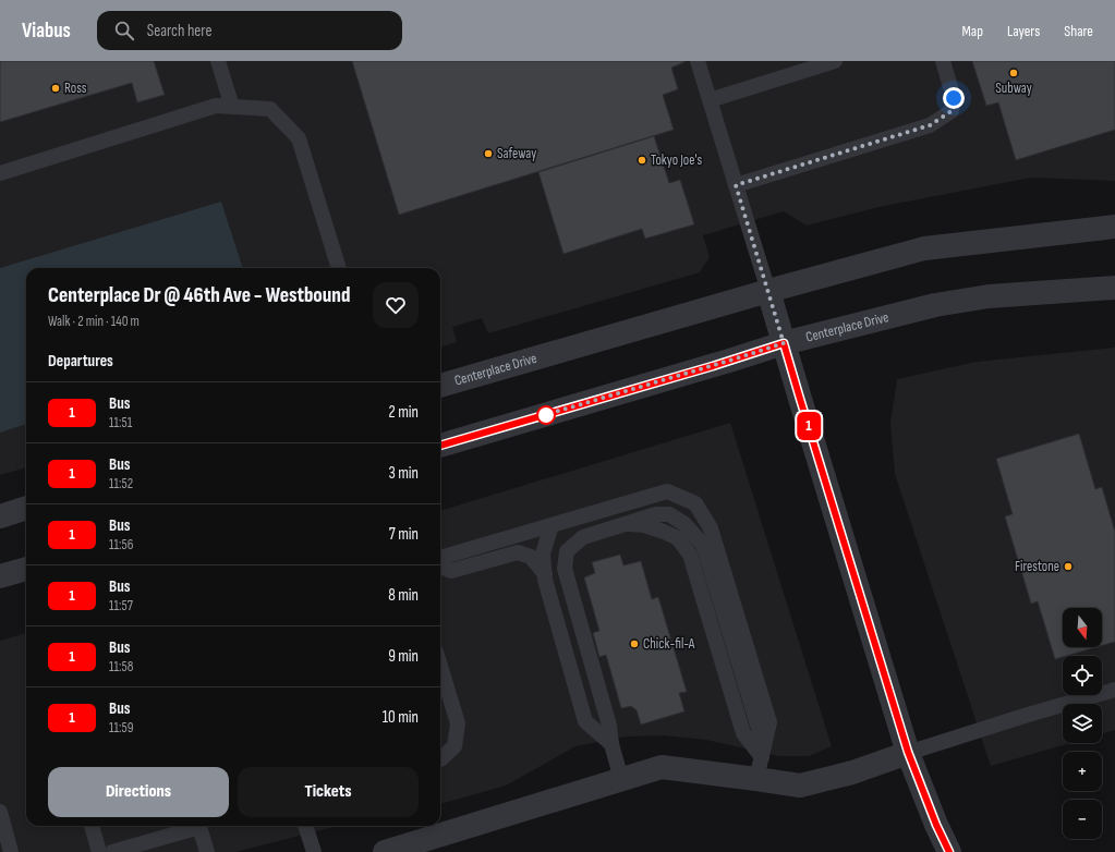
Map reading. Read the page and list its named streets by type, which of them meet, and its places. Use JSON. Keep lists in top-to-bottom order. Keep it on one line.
{"streets":{"street":["Centerplace Drive"]},"places":["Subway","Ross","Safeway","Tokyo Joe's","Firestone","Chick-fil-A"],"lines":["bus line 1"],"north":"bottom","page":{"header":"Viabus","search":"Search here","nav":["Map","Layers","Share"],"on_map":"1","heading":[["Centerplace Dr @ 46th Ave - Westbound","Walk · 2 min · 140 m"],"Departures"],"list":[{"mark":"1","name":"Bus","note":"11:51","value":"2 min"},{"mark":"1","name":"Bus","note":"11:52","value":"3 min"},{"mark":"1","name":"Bus","note":"11:56","value":"7 min"},{"mark":"1","name":"Bus","note":"11:57","value":"8 min"},{"mark":"1","name":"Bus","note":"11:58","value":"9 min"},{"mark":"1","name":"Bus","note":"11:59","value":"10 min"}],"map_buttons":["+","−"],"buttons":["Directions","Tickets"]}}
